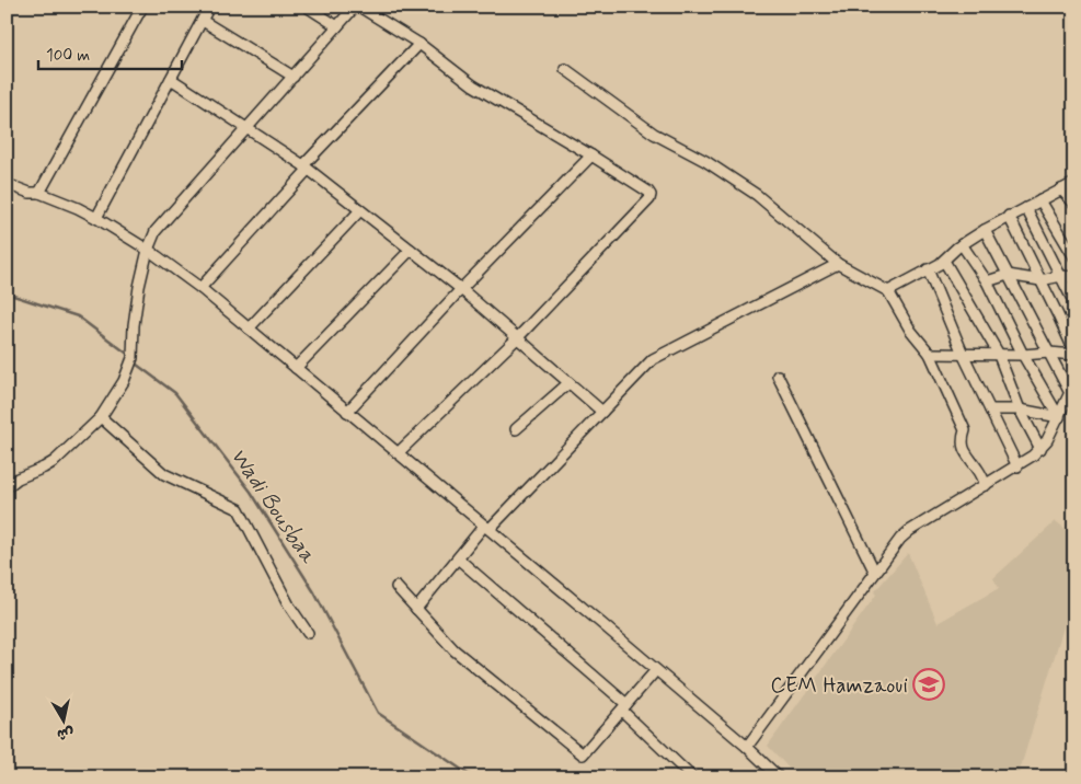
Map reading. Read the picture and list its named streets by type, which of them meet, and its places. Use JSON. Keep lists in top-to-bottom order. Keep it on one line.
{"water":["Wadi Bousbaa"],"places":{"school or university":["CEM Hamzaoui"]},"scale_bar":"100 m","north":"bottom"}
